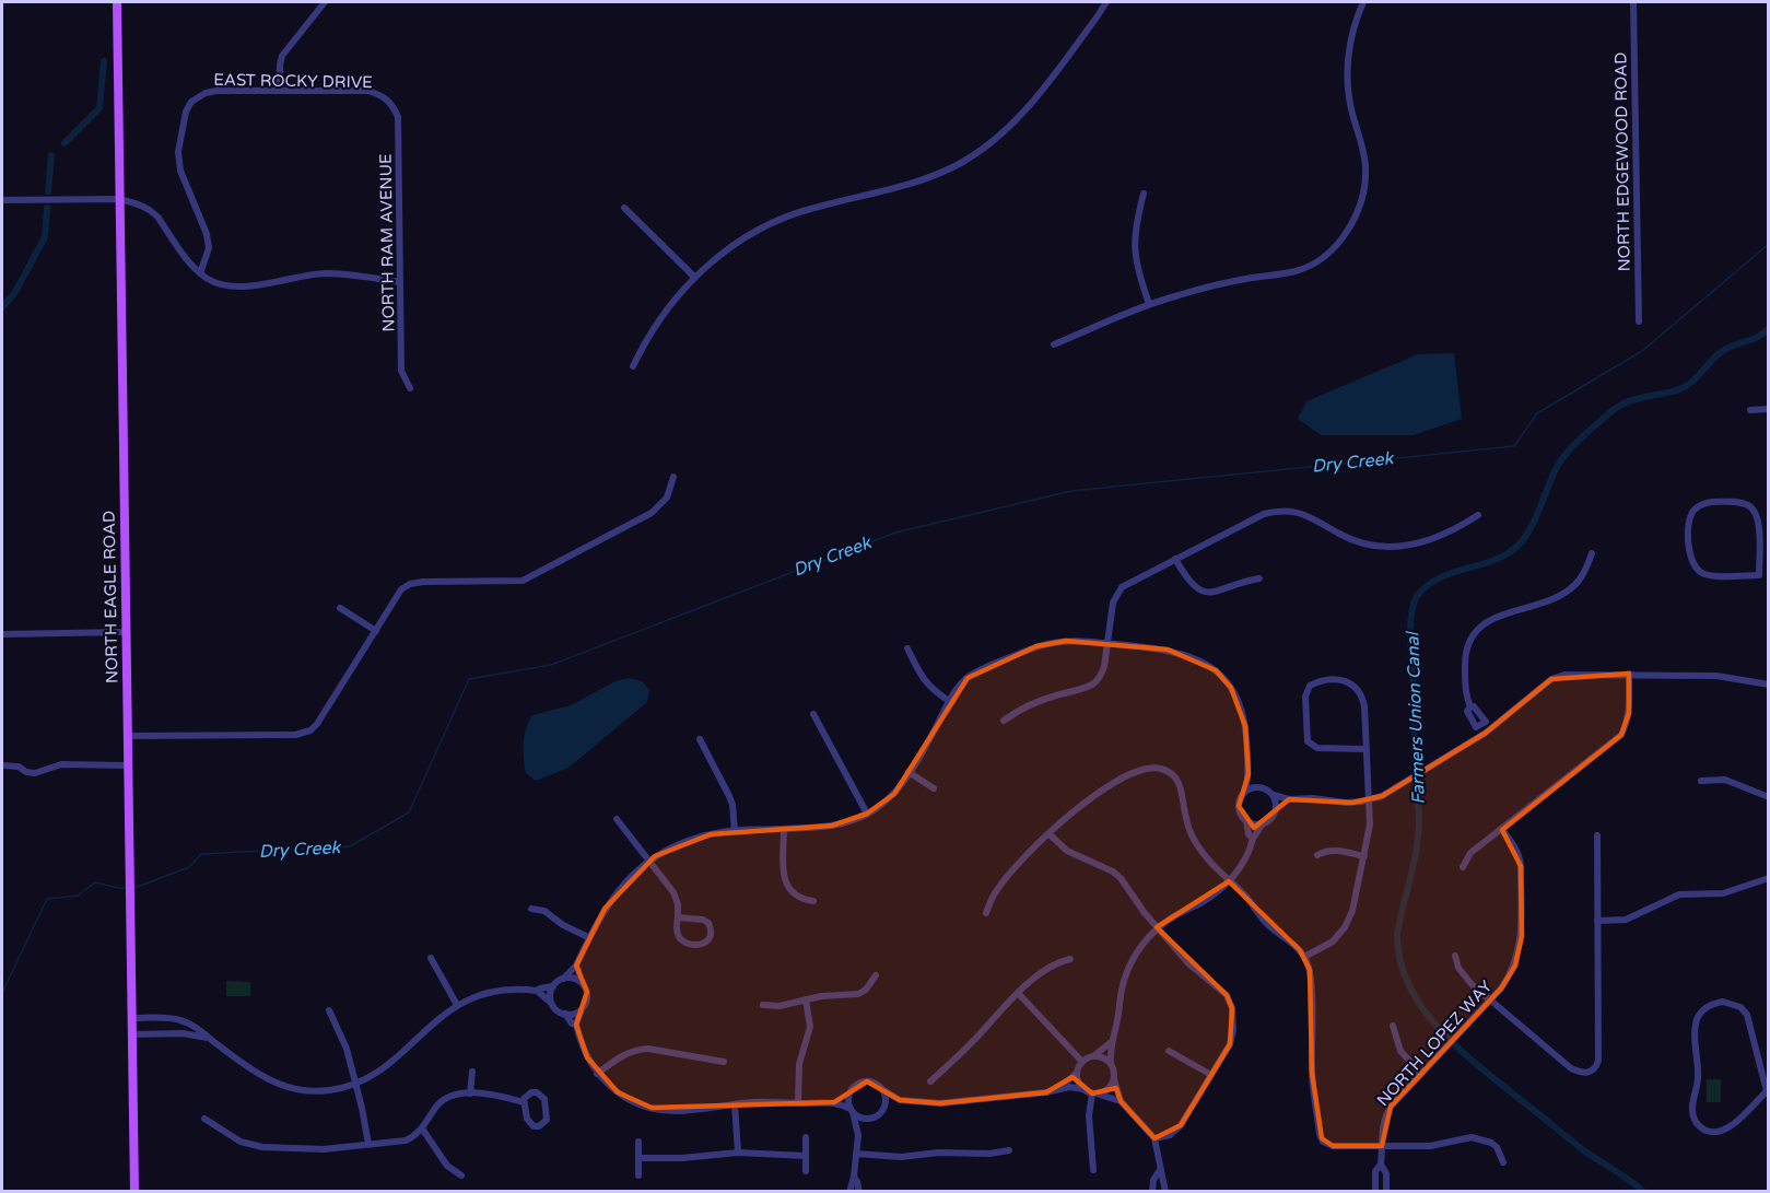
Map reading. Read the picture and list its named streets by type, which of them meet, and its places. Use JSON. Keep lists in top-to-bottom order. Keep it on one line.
{"streets":{"main road":["NORTH EAGLE ROAD"],"street":["EAST ROCKY DRIVE","NORTH EDGEWOOD ROAD","NORTH RAM AVENUE","NORTH LOPEZ WAY"]},"crossings":[["EAST ROCKY DRIVE","NORTH RAM AVENUE"]],"water":["Dry Creek","Farmers Union Canal"]}
